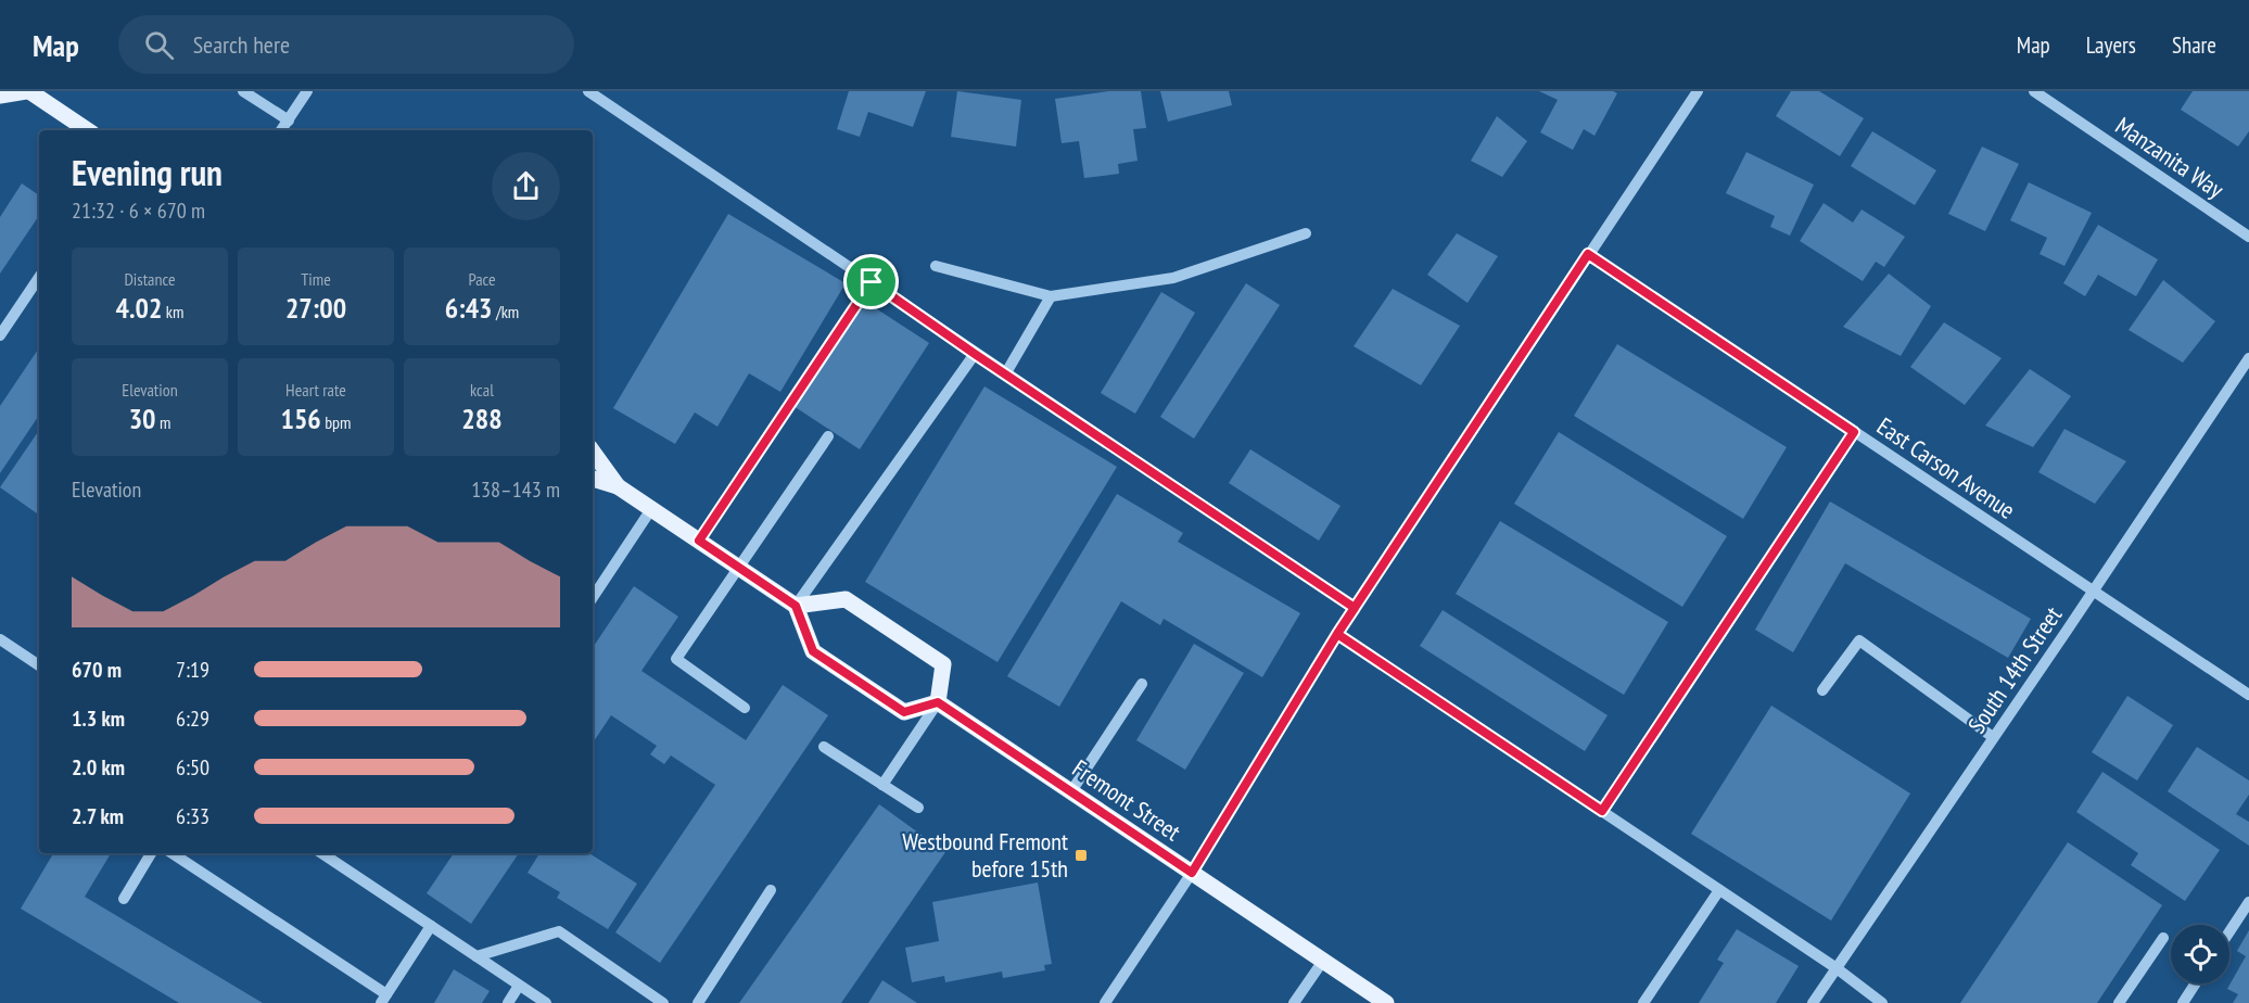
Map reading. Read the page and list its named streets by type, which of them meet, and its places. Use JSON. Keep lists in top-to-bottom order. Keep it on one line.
{"streets":{"main road":["Fremont Street"],"street":["Manzanita Way","East Carson Avenue","South 14th Street"]},"crossings":[["East Carson Avenue","South 14th Street"]],"places":{"transit":["Westbound Fremont before 15th"]},"page":{"header":"Map","search":"Search here","nav":["Map","Layers","Share"],"heading":["Evening run","21:32 · 6 × 670 m"],"stats":[["Distance","4.02 km"],["Time","27:00"],["Pace","6:43 /km"],["Elevation","30 m"],["Heart rate","156 bpm"],["kcal","288"]],"chart":["Elevation","138–143 m"],"list":[{"name":"670 m","note":"7:19"},{"name":"1.3 km","note":"6:29"},{"name":"2.0 km","note":"6:50"},{"name":"2.7 km","note":"6:33"}]}}
